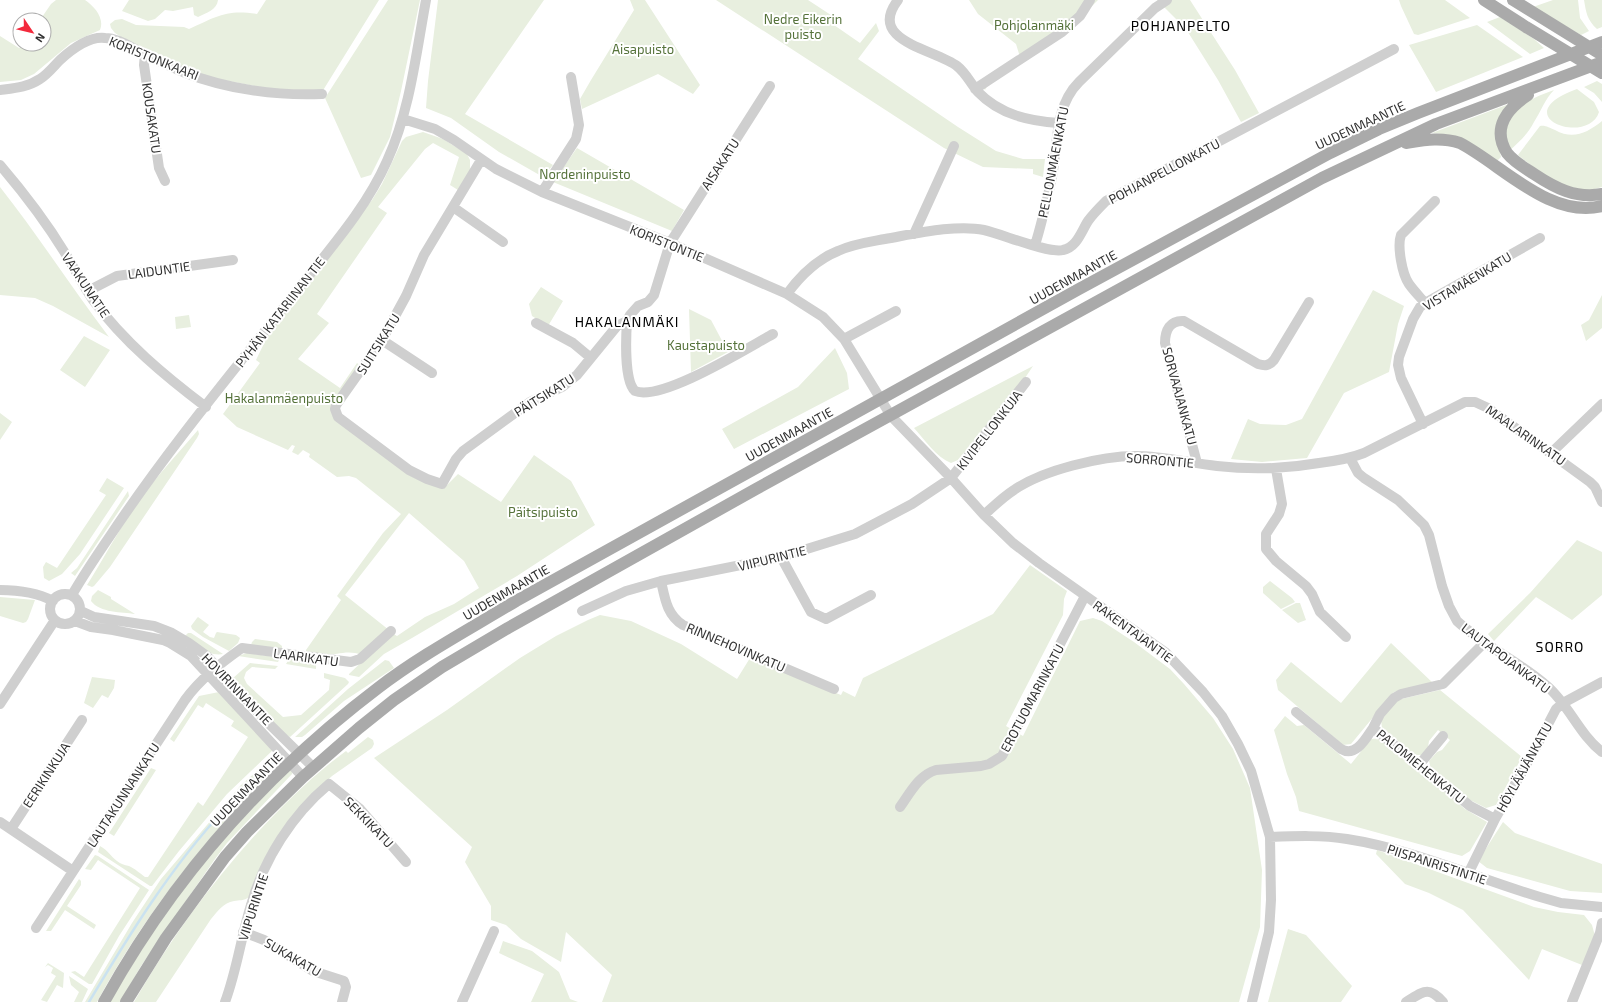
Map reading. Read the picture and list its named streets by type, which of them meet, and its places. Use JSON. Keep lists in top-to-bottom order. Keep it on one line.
{"streets":{"main road":["UUDENMAANTIE"],"street":["KORISTONKAARI","KOUSAKATU","PELLONMÄENKATU","AISAKATU","POHJANPELLONKATU","KORISTONTIE","LAIDUNTIE","VISTAMÄENKATU","VAAKUNATIE","PYHÄN KATARIINAN TIE","SUITSIKATU","PÄITSIKATU","SORVAAJANKATU","KIVIPELLONKUJA","MAALARINKATU","SORRONTIE","VIIPURINTIE","RAKENTAJANTIE","RINNEHOVINKATU","LAARIKATU","LAUTAPOJANKATU","HOVIRINNANTIE","EROTUOMARINKATU","PALOMIEHENKATU","HÖYLÄÄJÄNKATU","EERIKINKUJA","LAUTAKUNNANKATU","SEKKIKATU","PIISPANRISTINTIE","SUKAKATU"]},"crossings":[["KORISTONKAARI","KOUSAKATU"],["UUDENMAANTIE","KORISTONTIE"],["UUDENMAANTIE","HOVIRINNANTIE"],["PELLONMÄENKATU","POHJANPELLONKATU"],["AISAKATU","KORISTONTIE"],["AISAKATU","PÄITSIKATU"],["POHJANPELLONKATU","KORISTONTIE"],["KORISTONTIE","PYHÄN KATARIINAN TIE"],["KORISTONTIE","SUITSIKATU"],["KORISTONTIE","RAKENTAJANTIE"],["LAIDUNTIE","VAAKUNATIE"],["VISTAMÄENKATU","MAALARINKATU"],["VAAKUNATIE","PYHÄN KATARIINAN TIE"],["PYHÄN KATARIINAN TIE","HOVIRINNANTIE"],["SUITSIKATU","PÄITSIKATU"],["SORVAAJANKATU","SORRONTIE"],["KIVIPELLONKUJA","VIIPURINTIE"],["KIVIPELLONKUJA","RAKENTAJANTIE"],["MAALARINKATU","SORRONTIE"],["MAALARINKATU","LAUTAPOJANKATU"],["SORRONTIE","RAKENTAJANTIE"],["SORRONTIE","LAUTAPOJANKATU"],["VIIPURINTIE","RAKENTAJANTIE"],["VIIPURINTIE","RINNEHOVINKATU"],["VIIPURINTIE","SEKKIKATU"],["VIIPURINTIE","SUKAKATU"],["RAKENTAJANTIE","EROTUOMARINKATU"],["RAKENTAJANTIE","PIISPANRISTINTIE"],["LAARIKATU","HOVIRINNANTIE"],["LAARIKATU","LAUTAKUNNANKATU"],["LAUTAPOJANKATU","HÖYLÄÄJÄNKATU"],["HOVIRINNANTIE","LAUTAKUNNANKATU"],["PALOMIEHENKATU","HÖYLÄÄJÄNKATU"],["HÖYLÄÄJÄNKATU","PIISPANRISTINTIE"]],"districts":["POHJANPELTO","HAKALANMÄKI","SORRO"],"parks":["Nedre Eikerin puisto","Pohjolanmäki","Aisapuisto","Nordeninpuisto","Kaustapuisto","Hakalanmäenpuisto","Päitsipuisto"],"north":"bottom right"}
